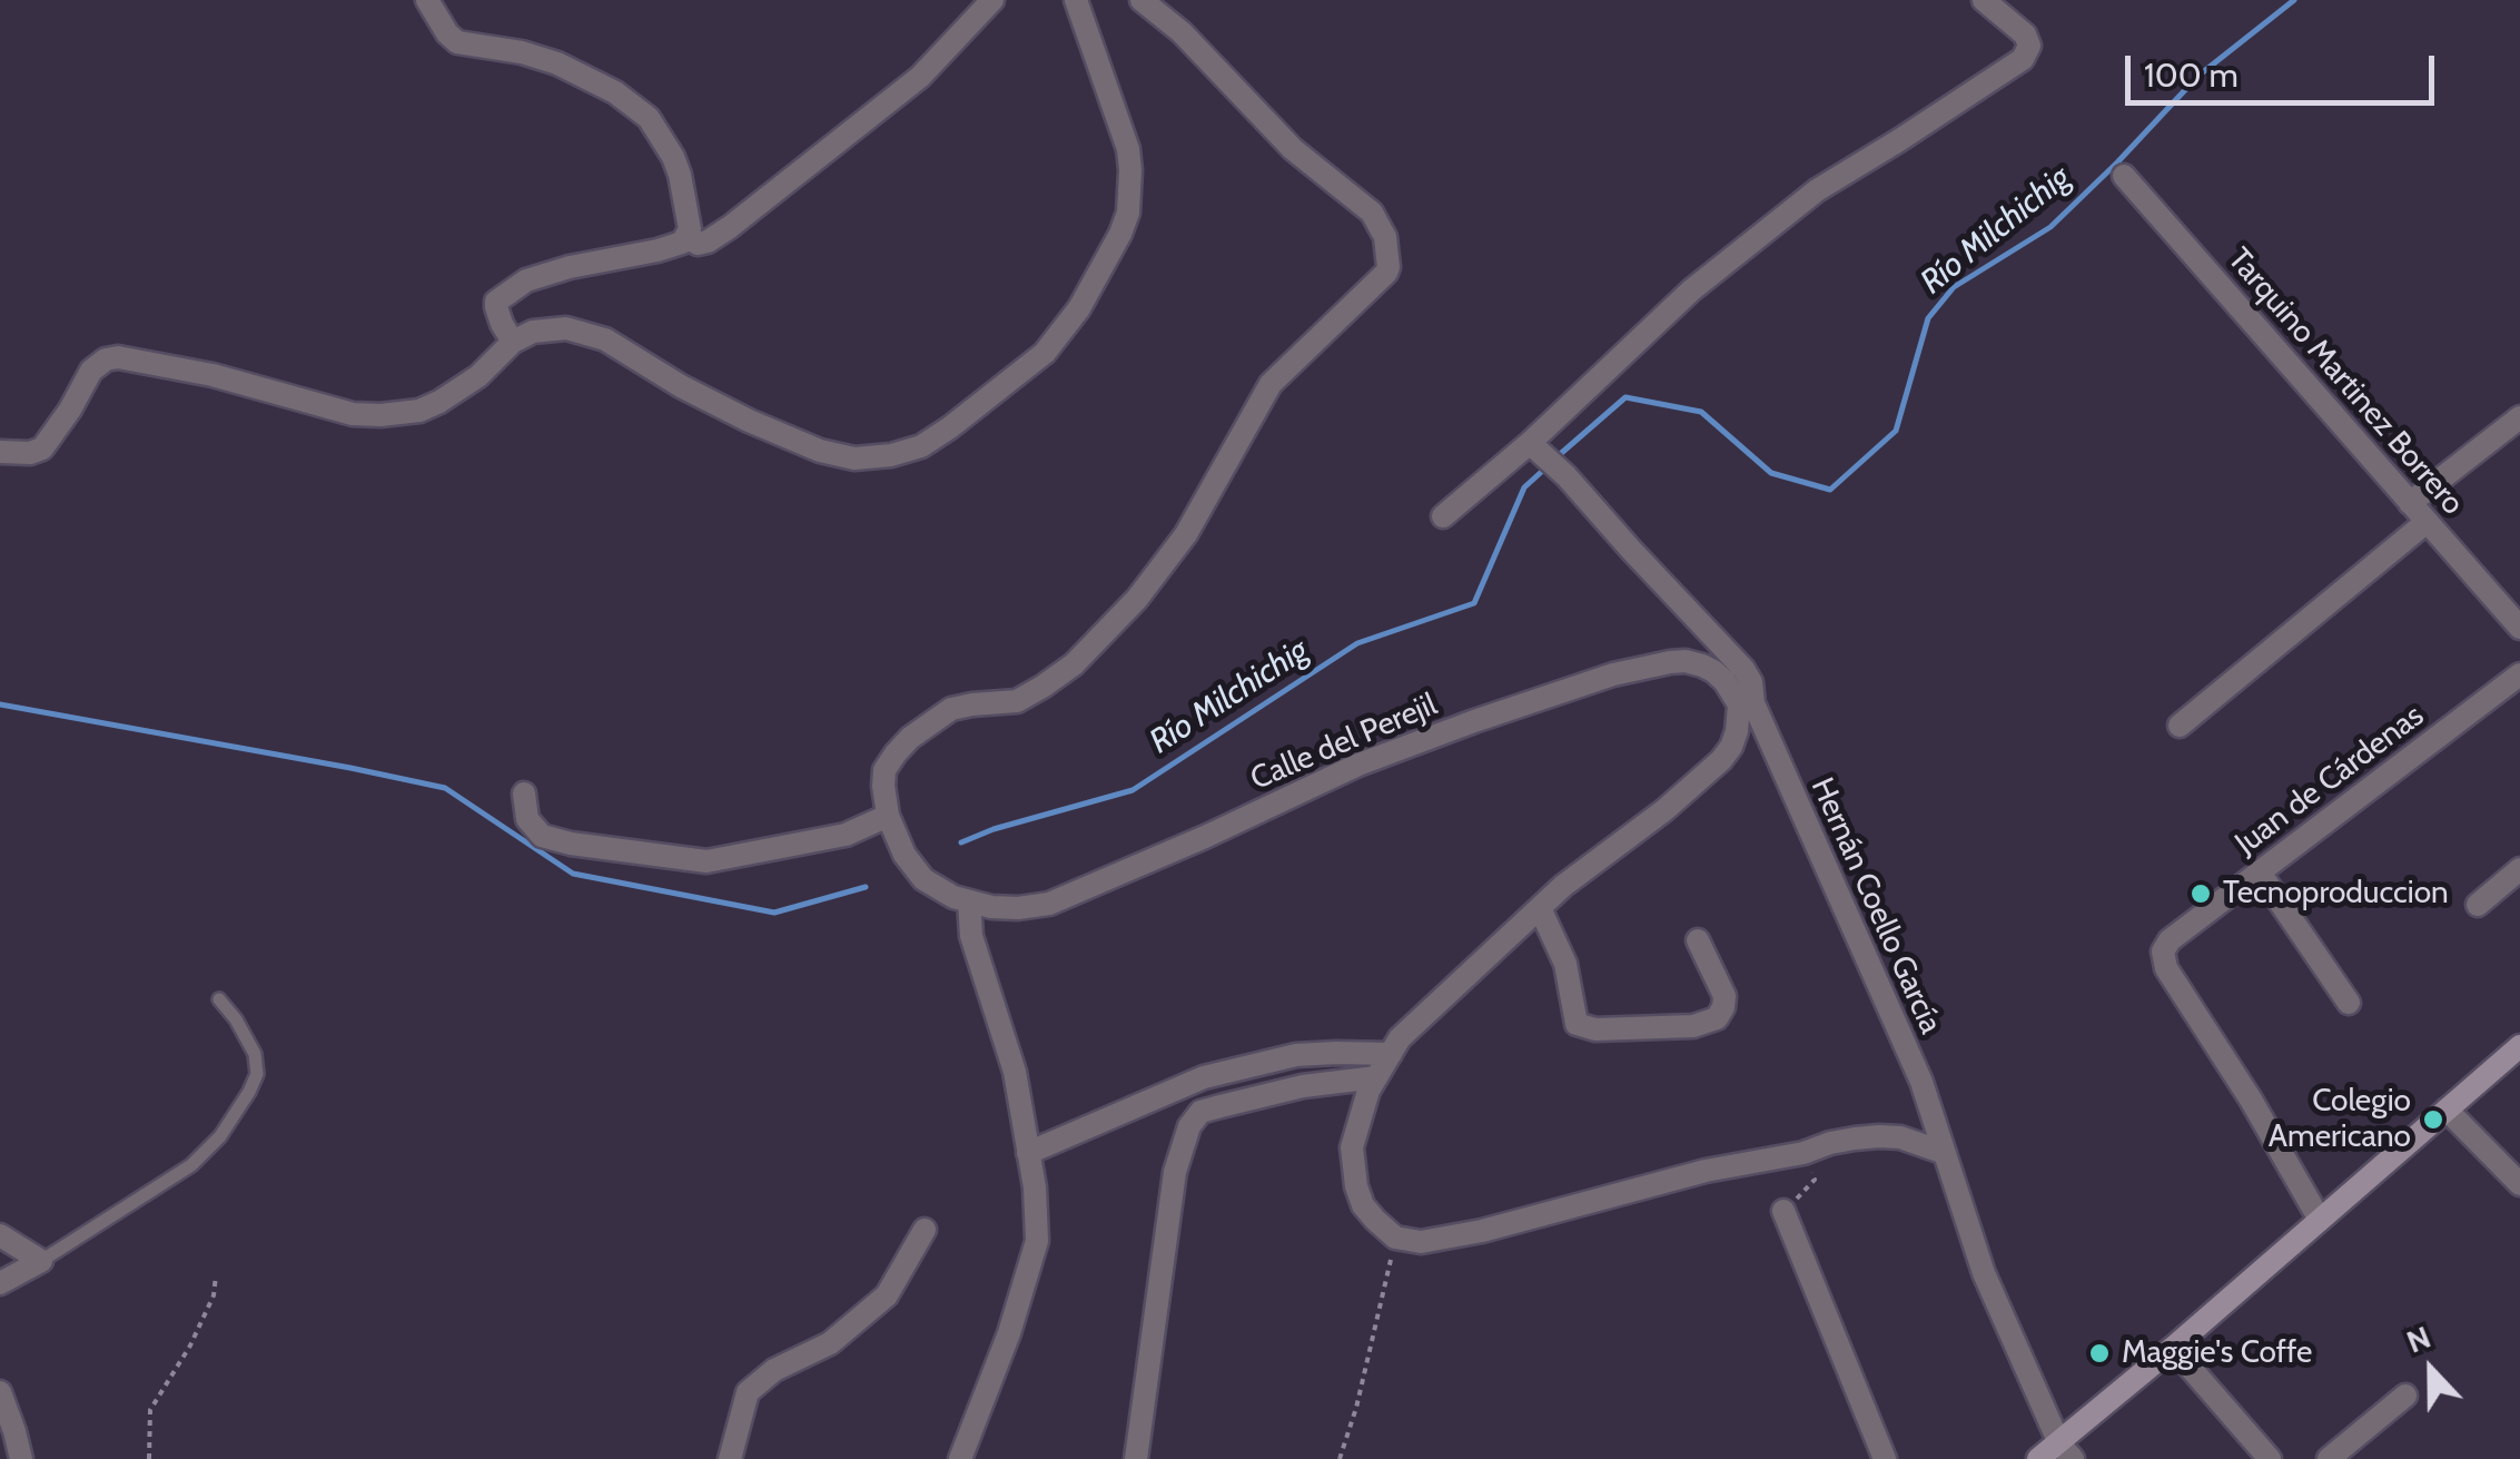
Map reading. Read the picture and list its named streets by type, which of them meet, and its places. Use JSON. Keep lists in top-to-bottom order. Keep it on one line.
{"streets":{"street":["Tarquino Martinez Borrero","Calle del Perejil","Juan de Cárdenas","Hernán Coello García"]},"crossings":[["Calle del Perejil","Hernán Coello García"]],"water":["Río Milchichig"],"places":["Tecnoproduccion","Colegio Americano","Maggie's Coffe"],"scale_bar":"100 m","north":"top"}
